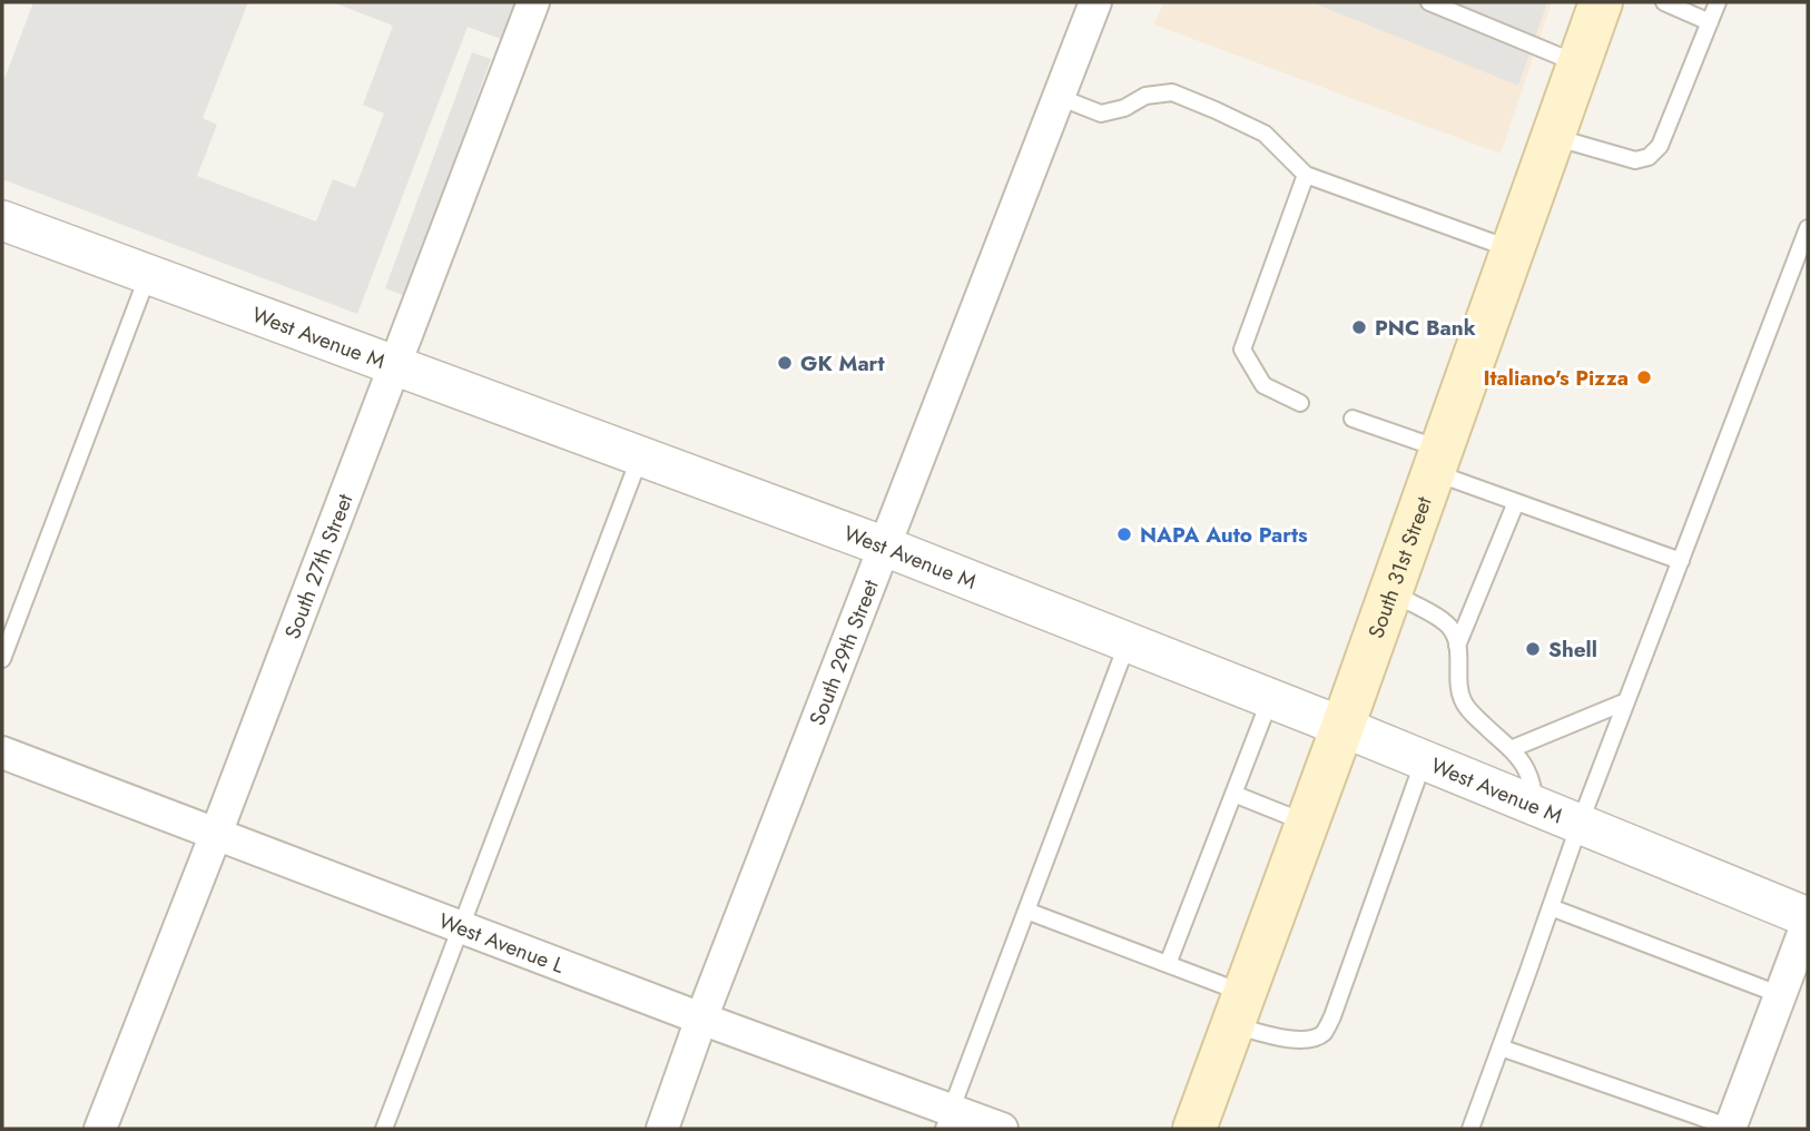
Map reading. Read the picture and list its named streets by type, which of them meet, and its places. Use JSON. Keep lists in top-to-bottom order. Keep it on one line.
{"streets":{"main road":["South 31st Street"],"street":["West Avenue M","South 27th Street","South 29th Street","West Avenue L"]},"crossings":[["West Avenue M","South 27th Street"],["West Avenue M","South 31st Street"],["West Avenue M","South 29th Street"],["South 27th Street","West Avenue L"],["South 29th Street","West Avenue L"]],"places":["PNC Bank","GK Mart","Italiano's Pizza","NAPA Auto Parts","Shell"]}
